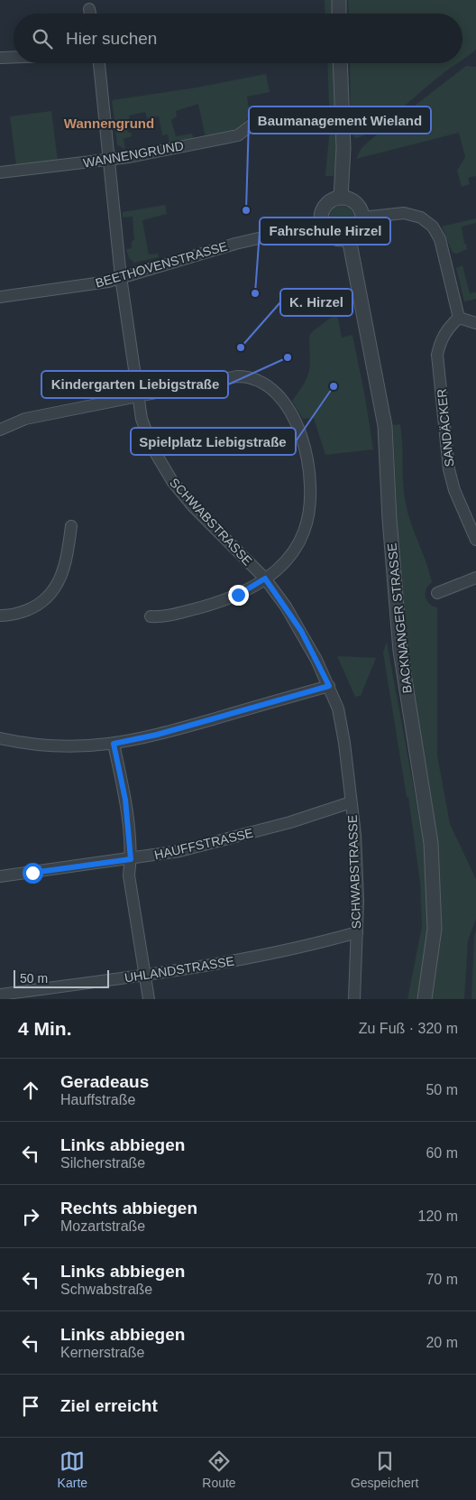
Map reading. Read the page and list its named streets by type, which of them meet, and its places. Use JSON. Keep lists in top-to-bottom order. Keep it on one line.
{"streets":{"street":["WANNENGRUND","BEETHOVENSTRASSE","SANDÄCKER","SCHWABSTRASSE","BACKNANGER STRASSE","HAUFFSTRASSE","UHLANDSTRASSE"]},"crossings":[["WANNENGRUND","SCHWABSTRASSE"],["BEETHOVENSTRASSE","SCHWABSTRASSE"],["BEETHOVENSTRASSE","BACKNANGER STRASSE"],["SCHWABSTRASSE","HAUFFSTRASSE"],["SCHWABSTRASSE","UHLANDSTRASSE"]],"districts":["Wannengrund"],"places":["Baumanagement Wieland","Fahrschule Hirzel","K. Hirzel","Kindergarten Liebigstraße","Spielplatz Liebigstraße"],"scale_bar":"50 m","page":{"search":"Hier suchen","scale":"50 m","heading":["4 Min.","Zu Fuß · 320 m"],"list":[["Geradeaus","Hauffstraße","50 m"],["Links abbiegen","Silcherstraße","60 m"],["Rechts abbiegen","Mozartstraße","120 m"],["Links abbiegen","Schwabstraße","70 m"],["Links abbiegen","Kernerstraße","20 m"],"Ziel erreicht"],"nav":["Karte","Route","Gespeichert"]}}
